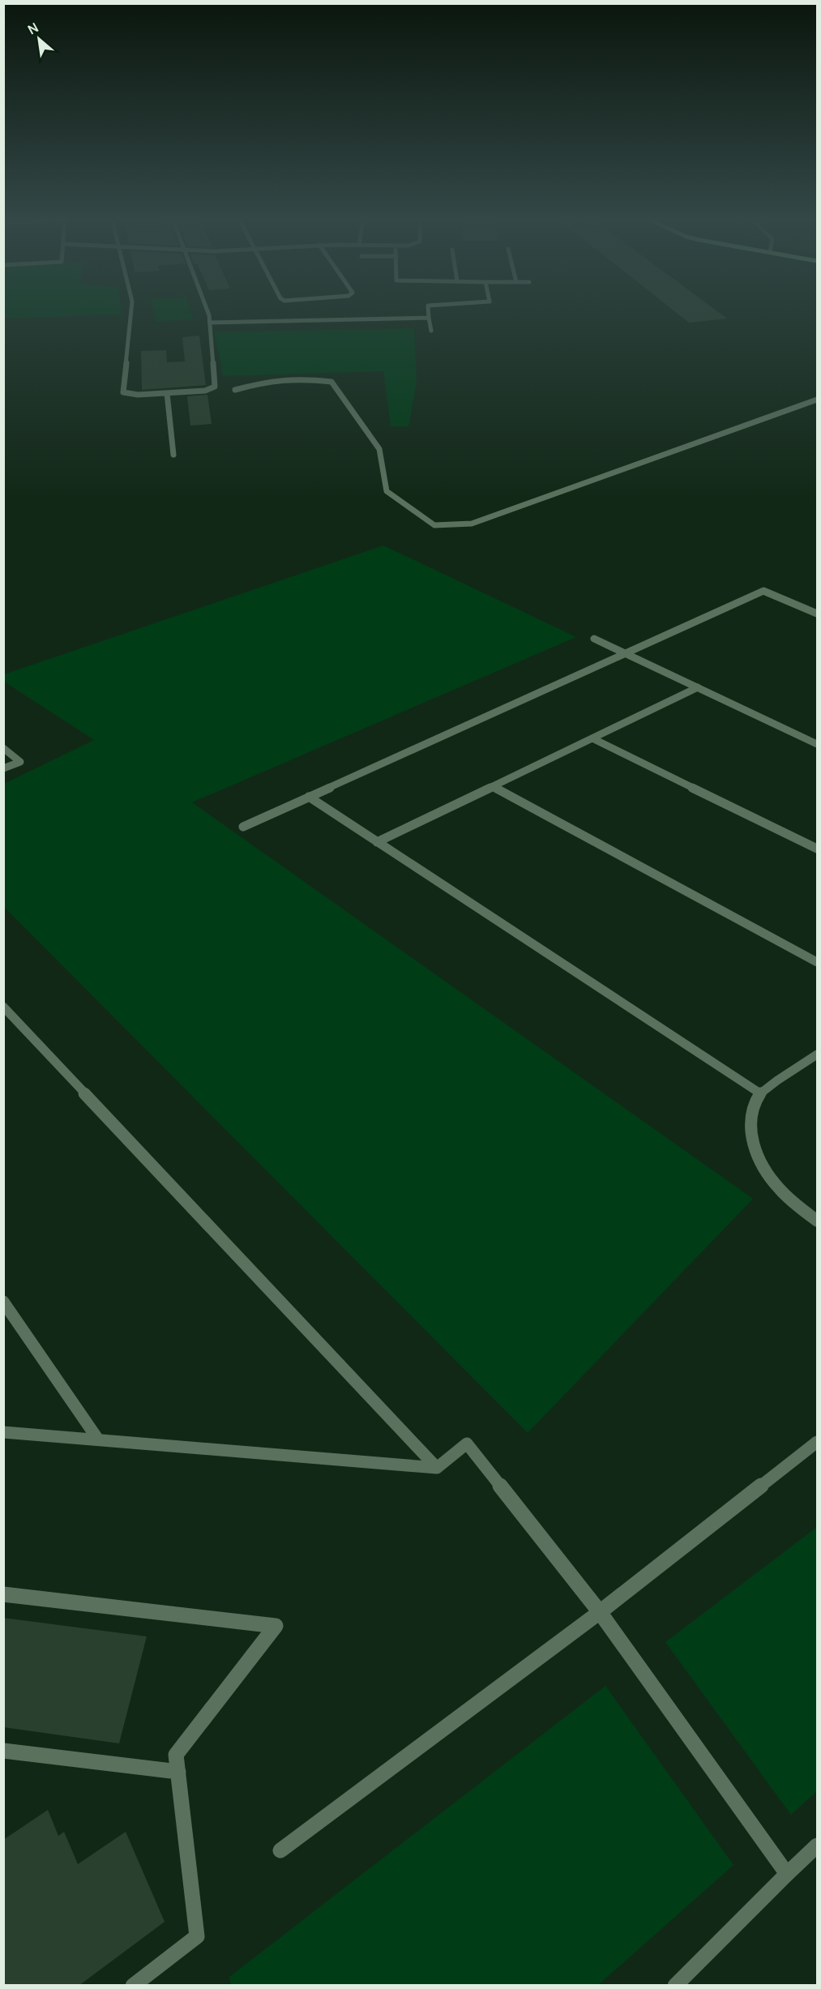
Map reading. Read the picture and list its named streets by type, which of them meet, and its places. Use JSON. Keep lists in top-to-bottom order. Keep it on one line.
{"north":"top left"}
